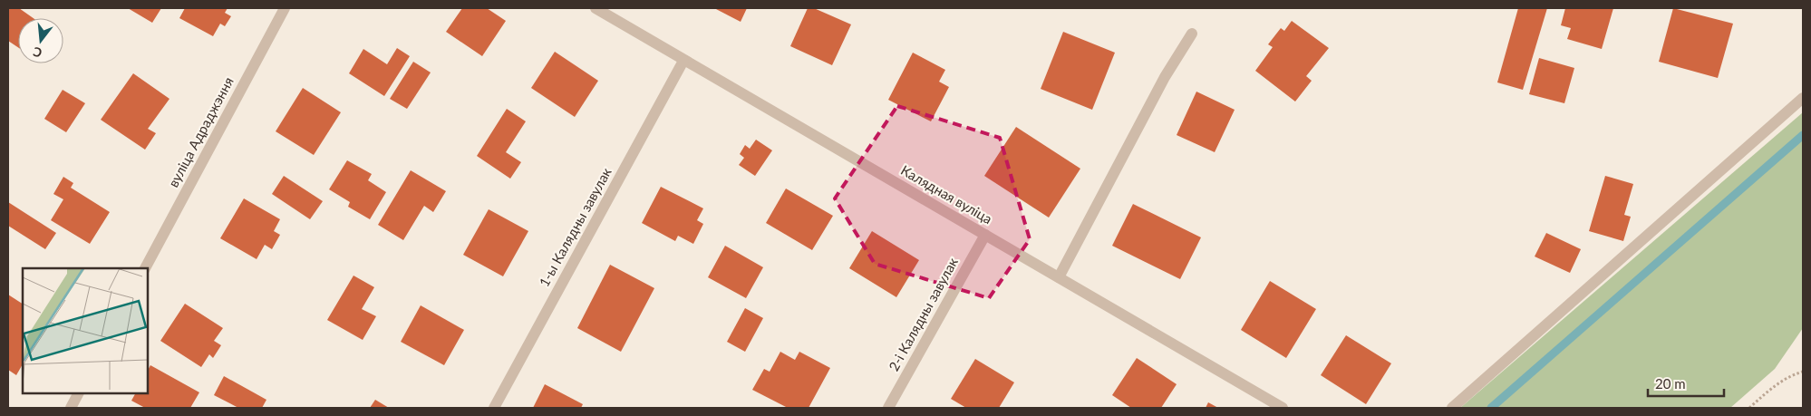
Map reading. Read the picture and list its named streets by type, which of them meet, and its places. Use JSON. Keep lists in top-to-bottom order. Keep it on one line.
{"streets":{"street":["вуліца Адраджэння","Калядная вуліца","1-ы Калядны завулак","2-і Калядны завулак"]},"crossings":[["Калядная вуліца","1-ы Калядны завулак"],["Калядная вуліца","2-і Калядны завулак"]],"scale_bar":"20 m","north":"bottom"}
